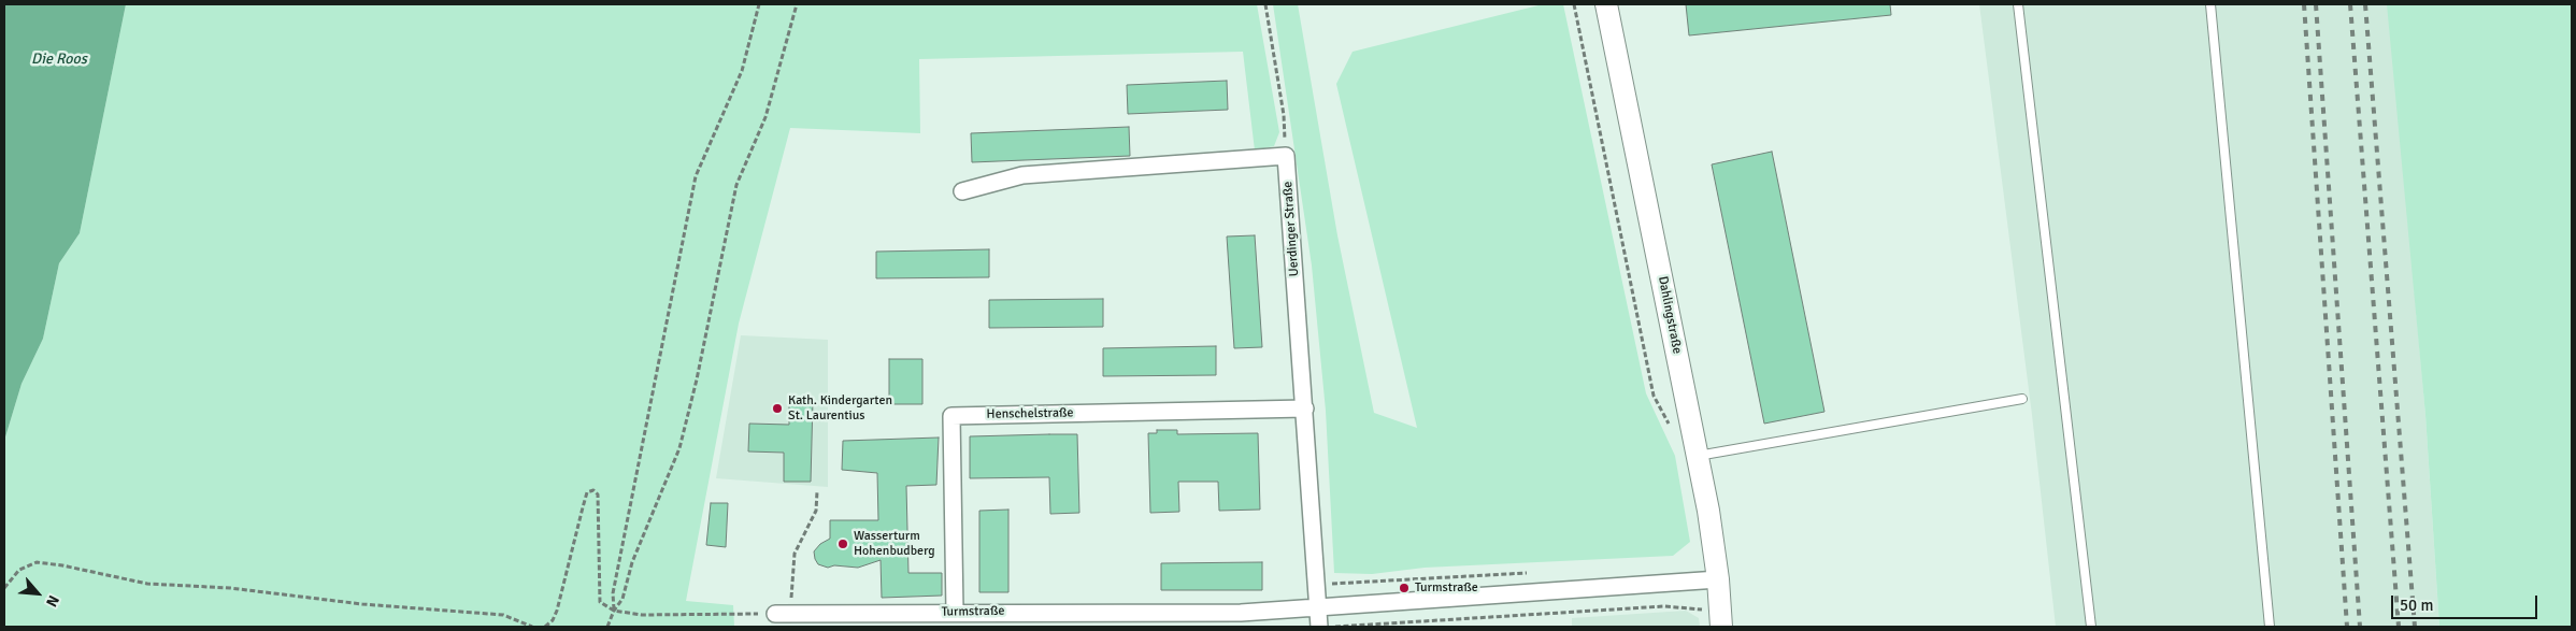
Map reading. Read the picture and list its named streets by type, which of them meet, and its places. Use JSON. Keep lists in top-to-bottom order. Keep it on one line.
{"streets":{"street":["Uerdinger Straße","Dahlingstraße","Henschelstraße","Turmstraße"]},"crossings":[["Uerdinger Straße","Henschelstraße"],["Uerdinger Straße","Turmstraße"],["Dahlingstraße","Turmstraße"],["Henschelstraße","Turmstraße"]],"water":["Die Roos"],"places":["Kath. Kindergarten St. Laurentius","Wasserturm Hohenbudberg","Turmstraße"],"scale_bar":"50 m","north":"bottom right"}
